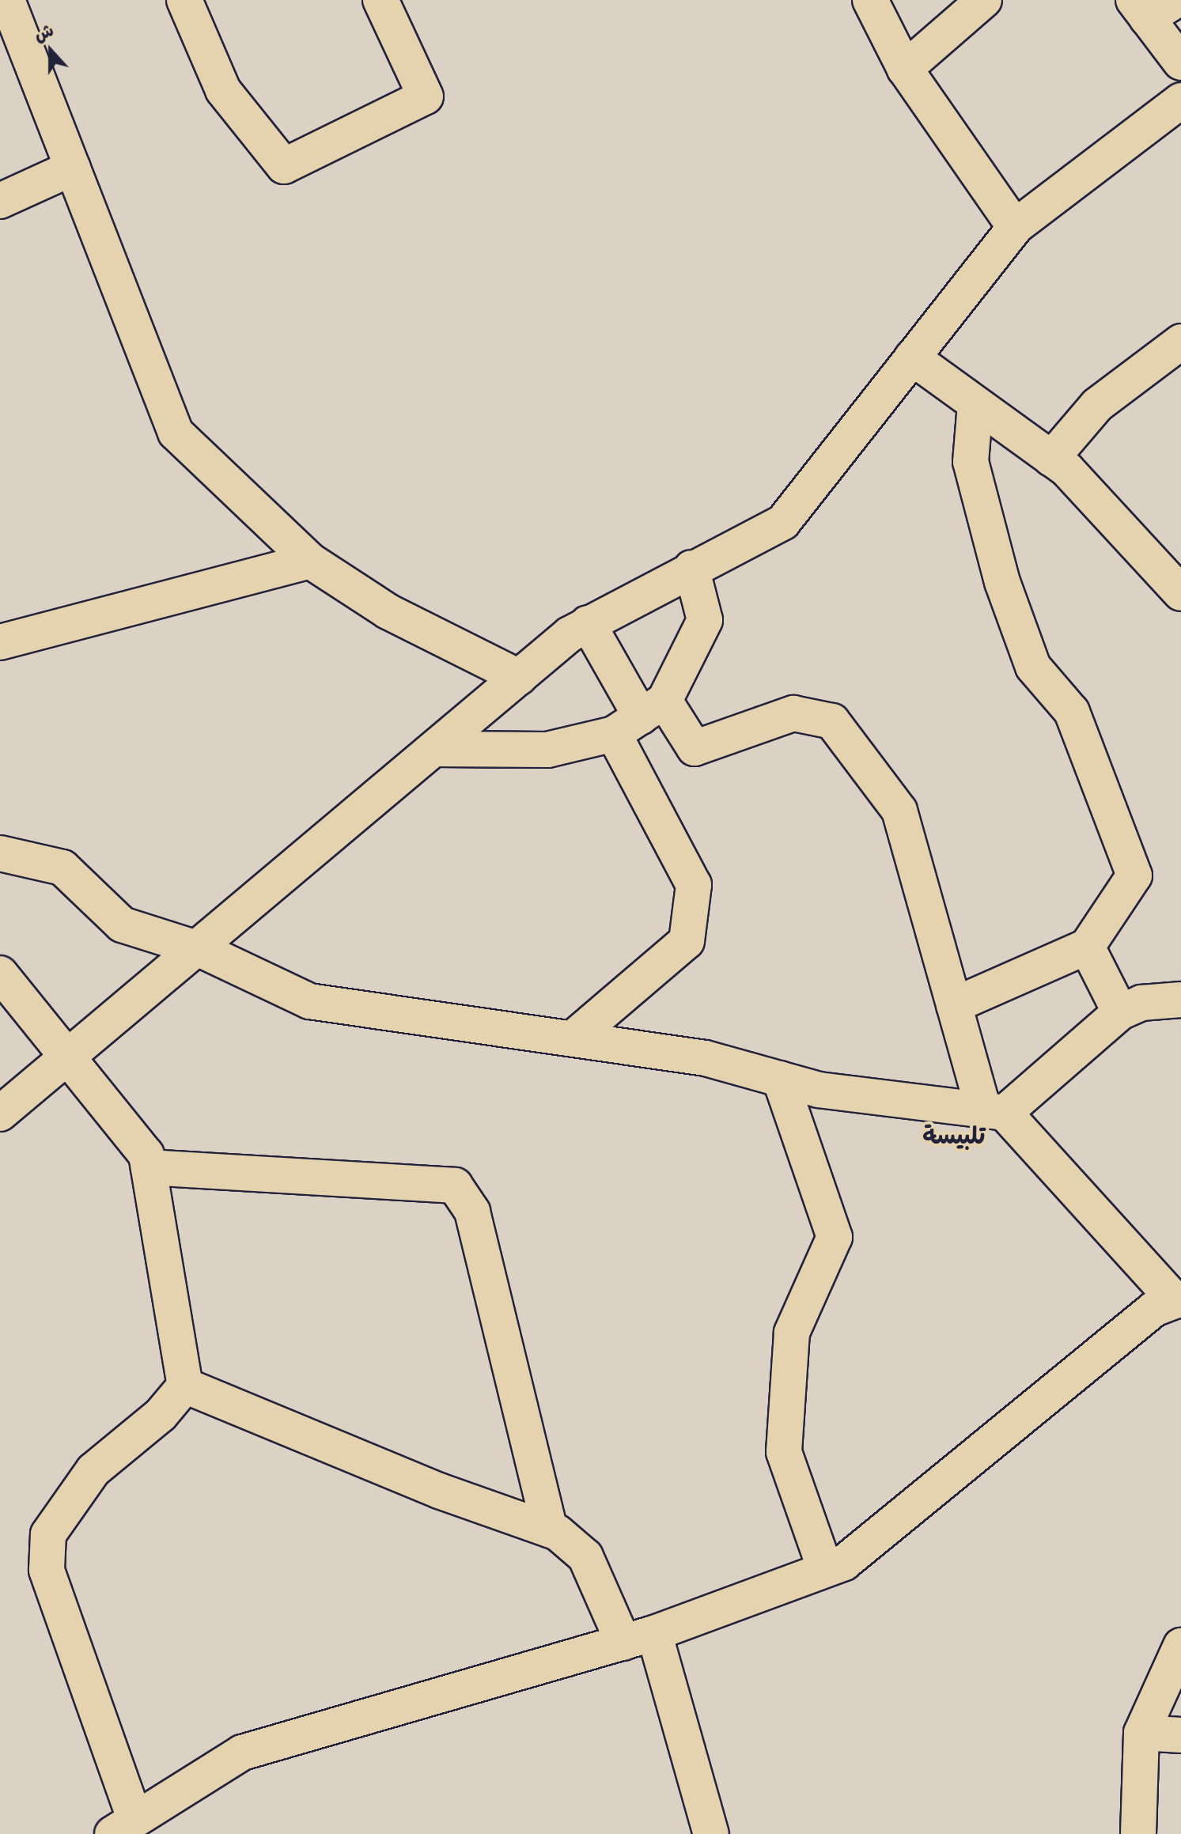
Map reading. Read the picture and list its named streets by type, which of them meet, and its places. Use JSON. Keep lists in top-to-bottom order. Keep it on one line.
{"districts":["تلبيسة"],"north":"top"}
